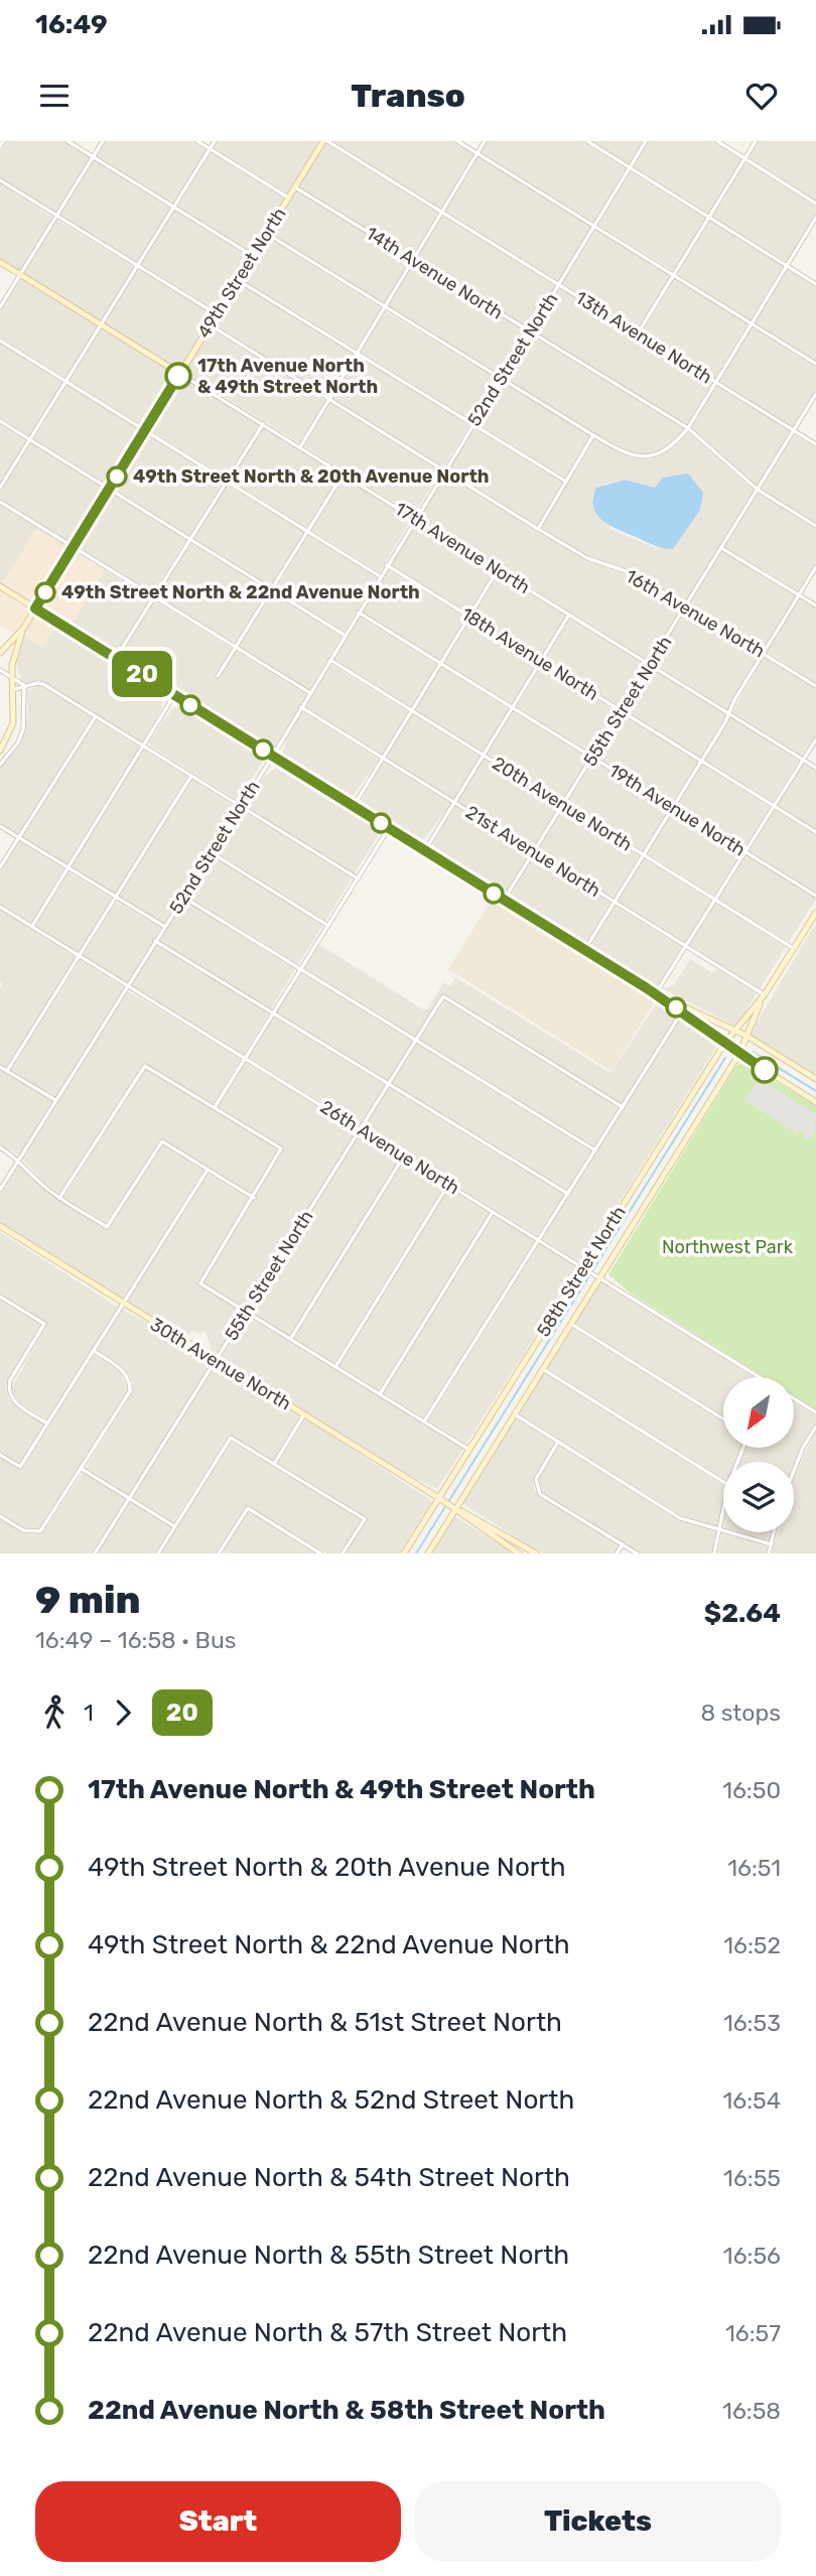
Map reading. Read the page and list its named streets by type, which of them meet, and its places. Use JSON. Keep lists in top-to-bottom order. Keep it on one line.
{"streets":{"street":["49th Street North","14th Avenue North","13th Avenue North","52nd Street North","17th Avenue North","16th Avenue North","18th Avenue North","55th Street North","20th Avenue North","19th Avenue North","21st Avenue North","26th Avenue North","58th Street North","30th Avenue North"]},"crossings":[["49th Street North","14th Avenue North"],["49th Street North","13th Avenue North"],["49th Street North","17th Avenue North"],["49th Street North","16th Avenue North"],["14th Avenue North","52nd Street North"],["14th Avenue North","55th Street North"],["13th Avenue North","52nd Street North"],["13th Avenue North","55th Street North"],["52nd Street North","17th Avenue North"],["52nd Street North","16th Avenue North"],["52nd Street North","18th Avenue North"],["52nd Street North","20th Avenue North"],["52nd Street North","19th Avenue North"],["52nd Street North","21st Avenue North"],["52nd Street North","26th Avenue North"],["17th Avenue North","55th Street North"],["16th Avenue North","55th Street North"],["18th Avenue North","55th Street North"],["55th Street North","20th Avenue North"],["55th Street North","19th Avenue North"],["55th Street North","21st Avenue North"],["55th Street North","26th Avenue North"],["55th Street North","30th Avenue North"],["20th Avenue North","58th Street North"],["21st Avenue North","58th Street North"],["26th Avenue North","58th Street North"],["58th Street North","30th Avenue North"]],"parks":["Northwest Park"],"places":["17th Avenue North & 49th Street North","49th Street North & 20th Avenue North","49th Street North & 22nd Avenue North"],"lines":["bus line 20"],"north":"bottom left","page":{"status":"16:49","header":"Transo","on_map":"20","heading":["9 min","16:49 – 16:58 · Bus","$2.64"],"legs":["1","20","8 stops"],"list":[{"name":"17th Avenue North & 49th Street North","value":"16:50"},{"name":"49th Street North & 20th Avenue North","value":"16:51"},{"name":"49th Street North & 22nd Avenue North","value":"16:52"},{"name":"22nd Avenue North & 51st Street North","value":"16:53"},{"name":"22nd Avenue North & 52nd Street North","value":"16:54"},{"name":"22nd Avenue North & 54th Street North","value":"16:55"},{"name":"22nd Avenue North & 55th Street North","value":"16:56"},{"name":"22nd Avenue North & 57th Street North","value":"16:57"},{"name":"22nd Avenue North & 58th Street North","value":"16:58"}],"buttons":["Start","Tickets"]}}
